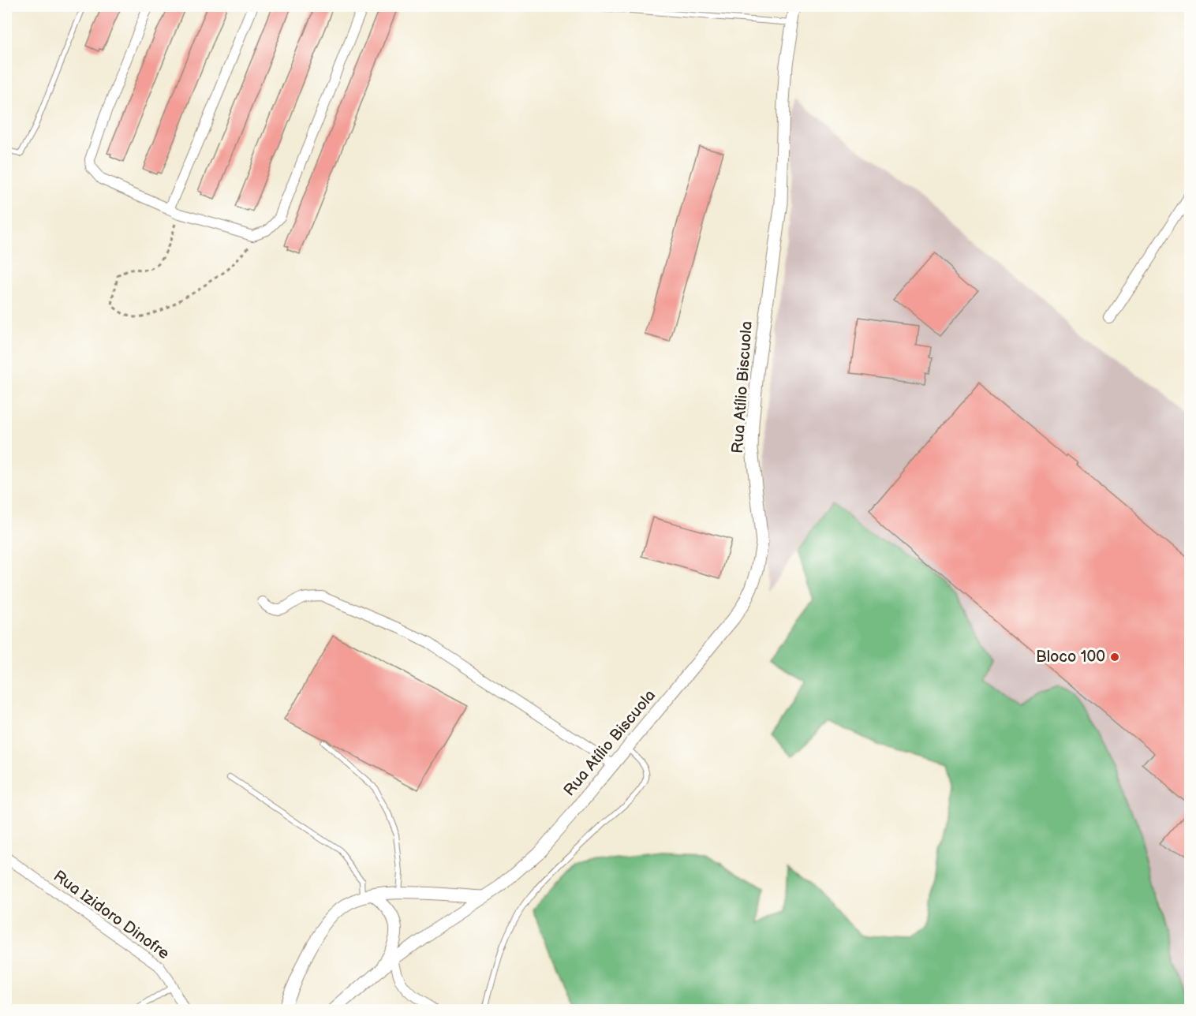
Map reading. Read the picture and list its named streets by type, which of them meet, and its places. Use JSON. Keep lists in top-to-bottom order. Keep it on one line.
{"streets":{"street":["Rua Atílio Biscuola","Rua Izidoro Dinofre"]},"places":["Bloco 100"]}
